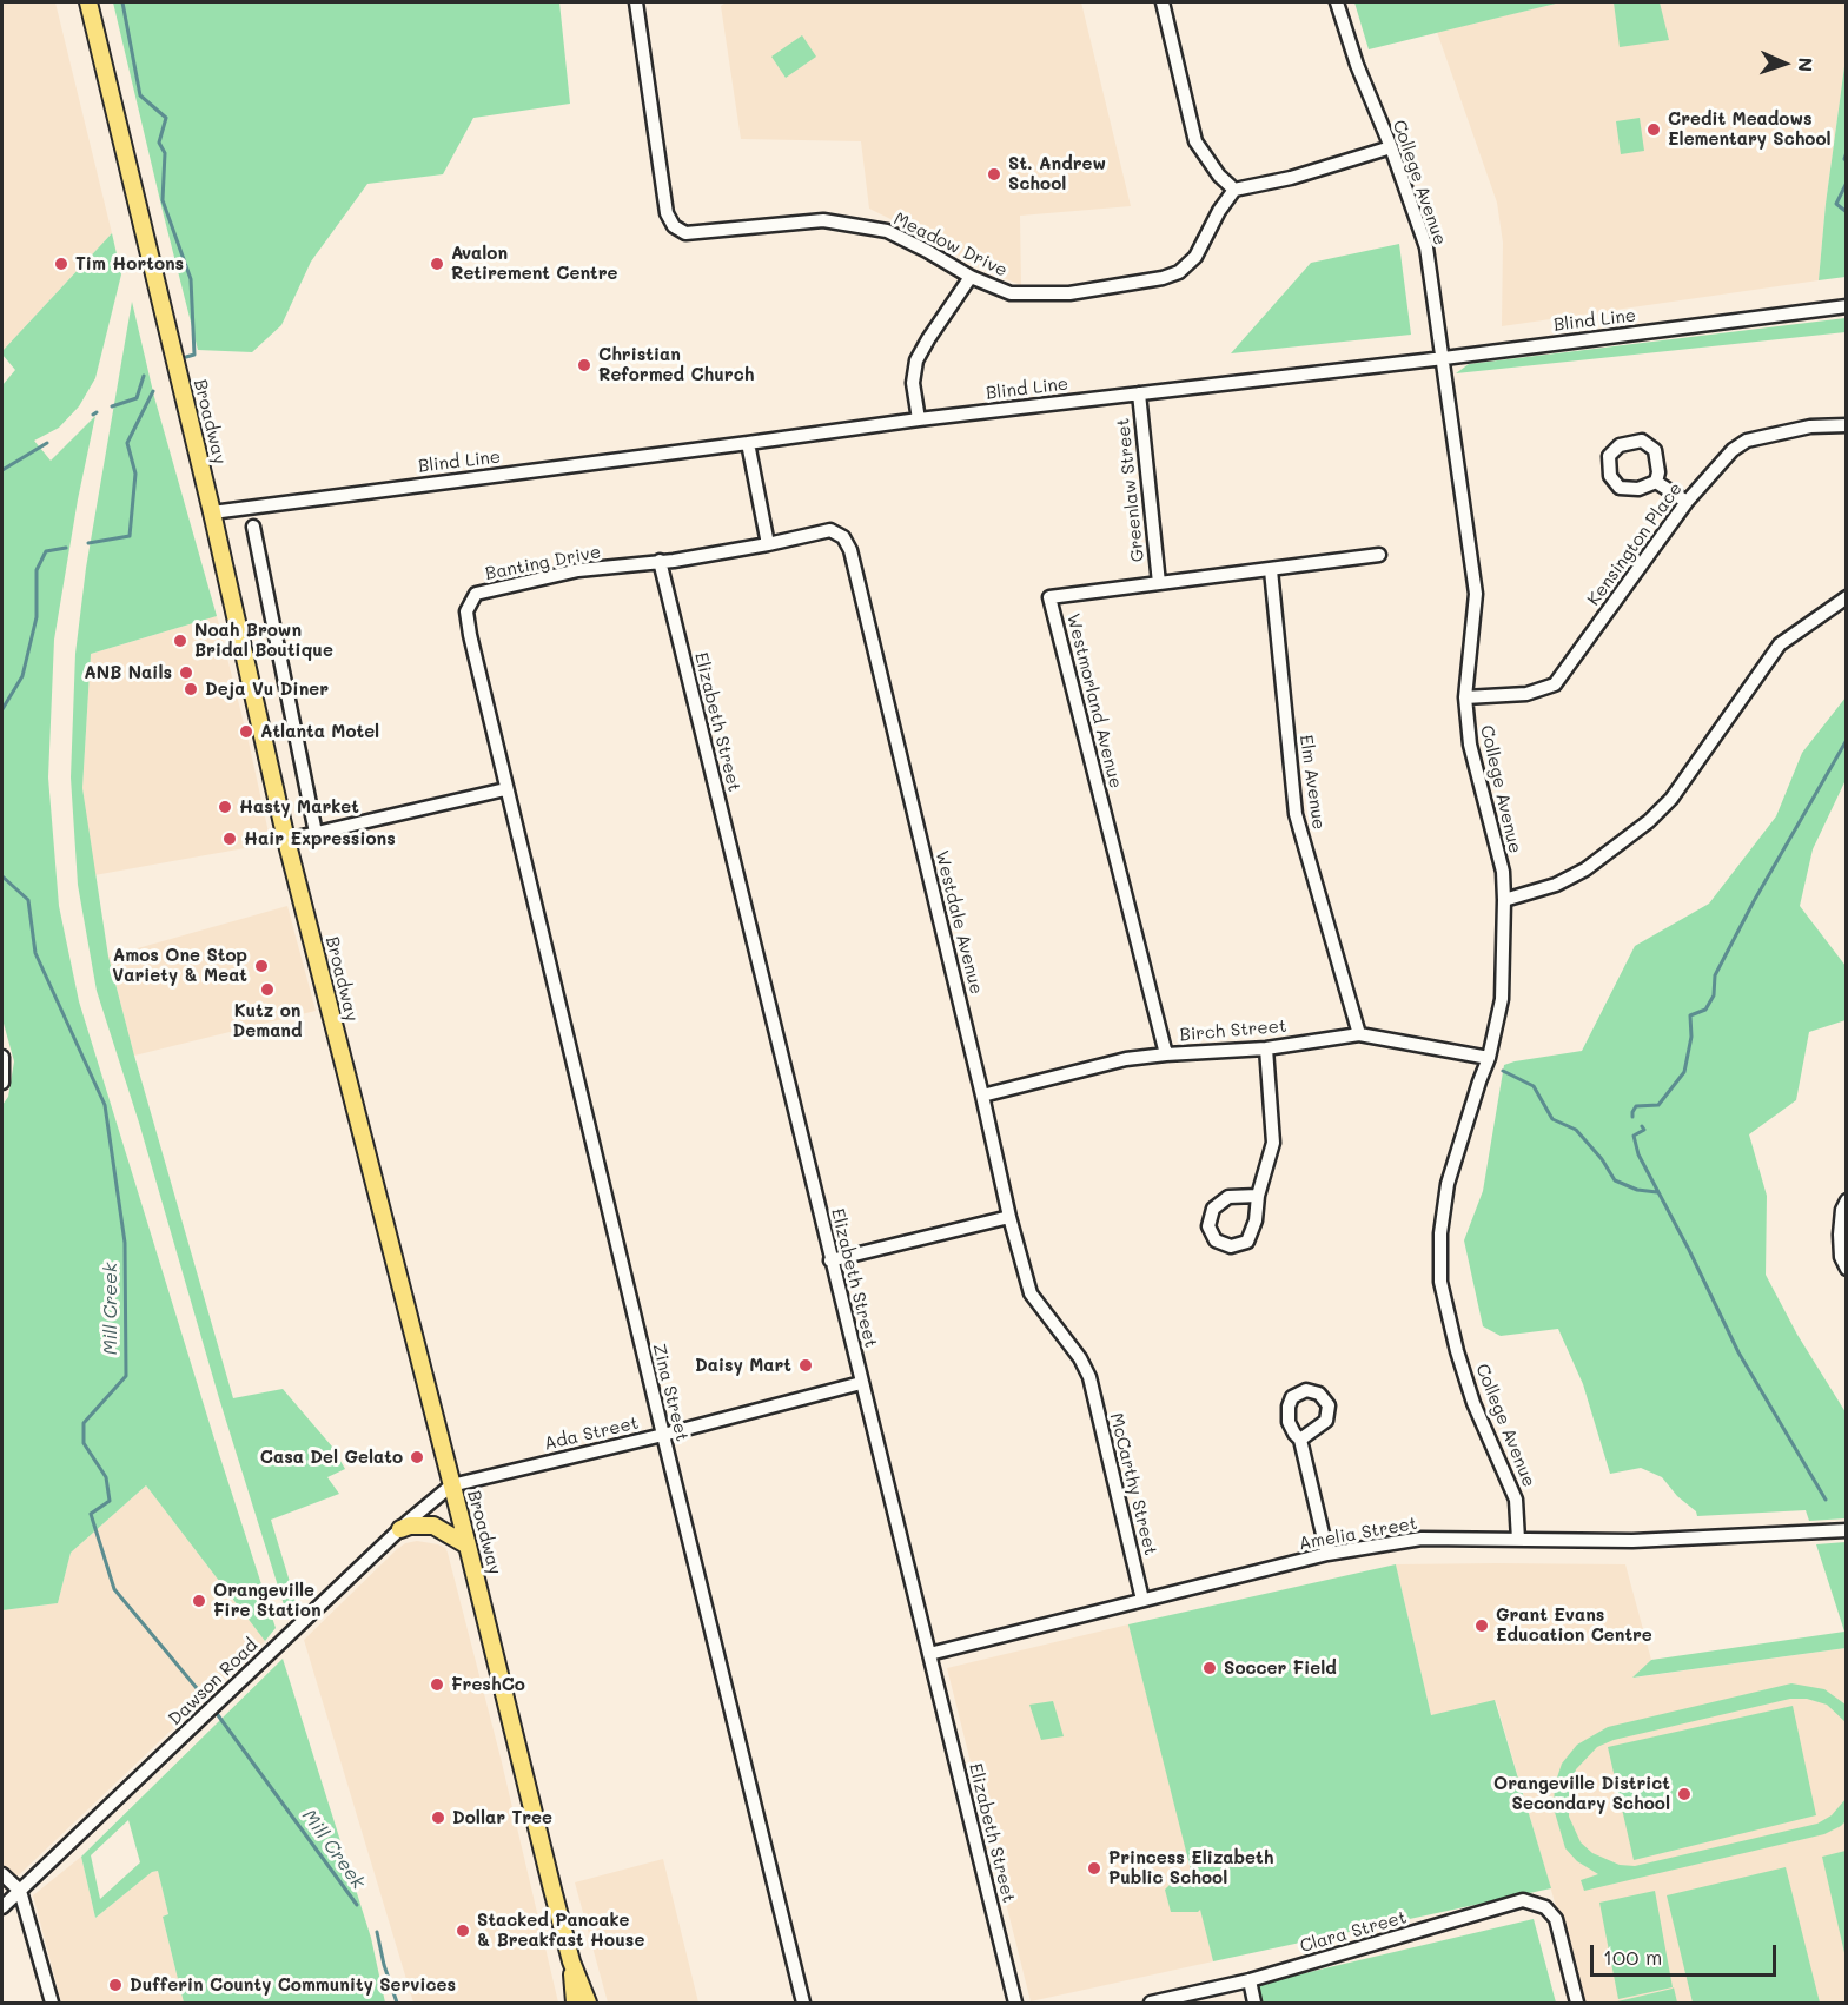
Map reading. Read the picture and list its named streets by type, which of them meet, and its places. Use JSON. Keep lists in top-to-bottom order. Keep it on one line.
{"streets":{"main road":["Broadway"],"street":["College Avenue","Meadow Drive","Blind Line","Greenlaw Street","Kensington Place","Banting Drive","Westmorland Avenue","Elizabeth Street","Elm Avenue","Westdale Avenue","Birch Street","Zina Street","Ada Street","McCarthy Street","Amelia Street","Dawson Road","Clara Street"]},"crossings":[["College Avenue","Blind Line"],["College Avenue","Kensington Place"],["College Avenue","Birch Street"],["College Avenue","Amelia Street"],["Blind Line","Broadway"],["Blind Line","Greenlaw Street"],["Broadway","Ada Street"],["Broadway","Dawson Road"],["Greenlaw Street","Westmorland Avenue"],["Banting Drive","Elizabeth Street"],["Banting Drive","Westdale Avenue"],["Banting Drive","Zina Street"],["Westmorland Avenue","Elm Avenue"],["Westmorland Avenue","Birch Street"],["Elizabeth Street","Ada Street"],["Elizabeth Street","Amelia Street"],["Elm Avenue","Birch Street"],["Westdale Avenue","Birch Street"],["Westdale Avenue","McCarthy Street"],["Zina Street","Ada Street"],["Ada Street","Dawson Road"],["McCarthy Street","Amelia Street"]],"water":["Mill Creek"],"places":["Credit Meadows Elementary School","St. Andrew School","Tim Hortons","Avalon Retirement Centre","Christian Reformed Church","Noah Brown Bridal Boutique","ANB Nails","Deja Vu Diner","Atlanta Motel","Hasty Market","Hair Expressions","Amos One Stop Variety & Meat","Kutz on Demand","Daisy Mart","Casa Del Gelato","Orangeville Fire Station","Grant Evans Education Centre","Soccer Field","FreshCo","Orangeville District Secondary School","Dollar Tree","Princess Elizabeth Public School","Stacked Pancake & Breakfast House","Dufferin County Community Services"],"scale_bar":"100 m","north":"right"}
